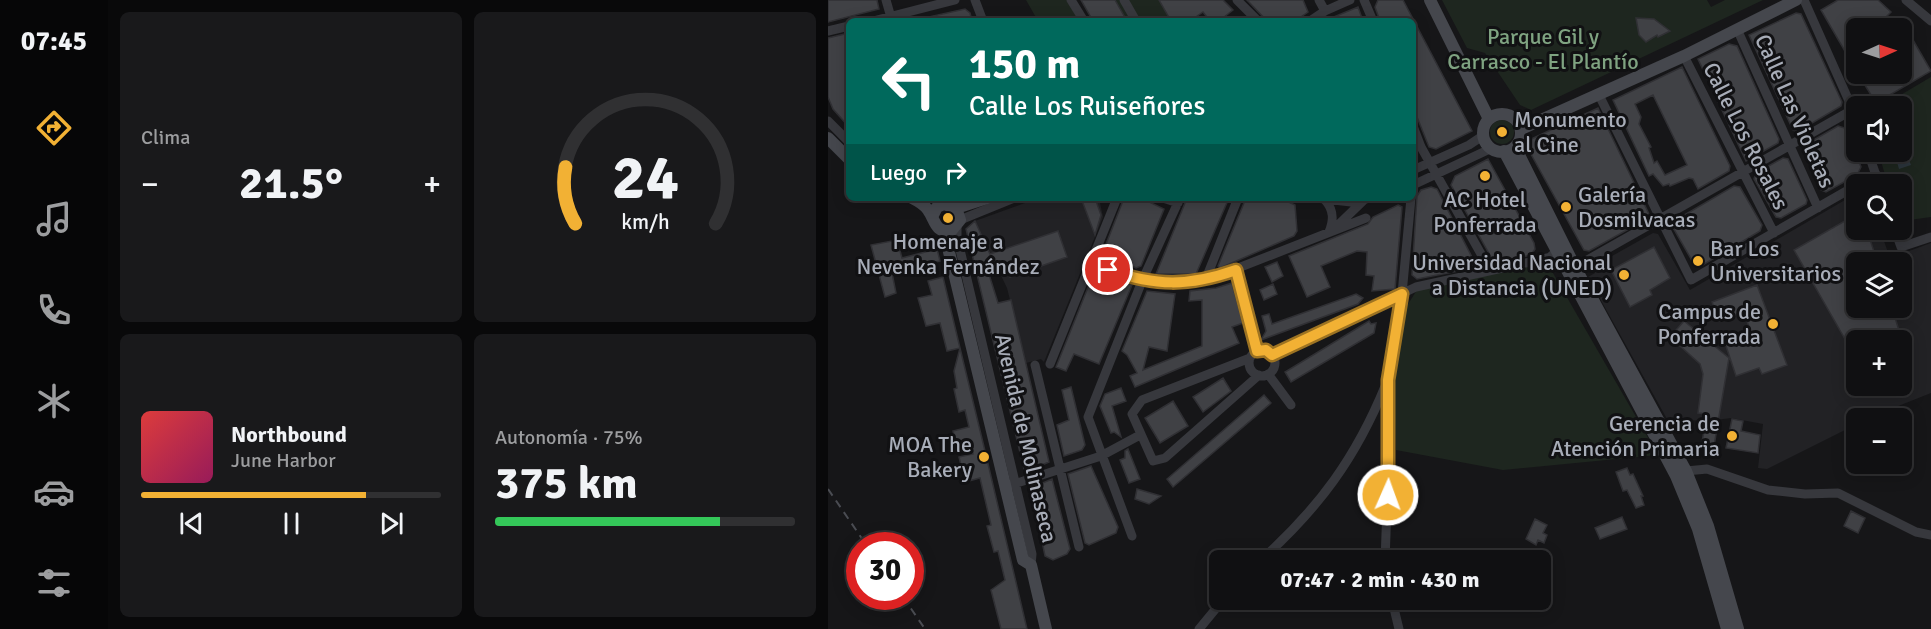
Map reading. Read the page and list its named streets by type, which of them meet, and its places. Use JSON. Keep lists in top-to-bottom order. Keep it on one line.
{"streets":{"main road":["Avenida de Molinaseca"],"street":["Calle Las Violetas","Calle Los Rosales"]},"parks":["Parque Gil y Carrasco - El Plantío"],"places":["Monumento al Cine","AC Hotel Ponferrada","Galería Dosmilvacas","Homenaje a Nevenka Fernández","Bar Los Universitarios","Universidad Nacional a Distancia (UNED)","Campus de Ponferrada","Gerencia de Atención Primaria","MOA The Bakery"],"north":"right","page":{"tabs":"07:45","tile":["Clima",["Autonomía · 75%","375 km"]],"map_buttons":["+","−"],"turn":["150 m","Calle Los Ruiseñores"],"then":"Luego","heat":["−","21.5°","+"],"song":["Northbound","June Harbor"],"limit":"30","trip":"07:47 · 2 min · 430 m","gauge":["24","km/h"]}}
